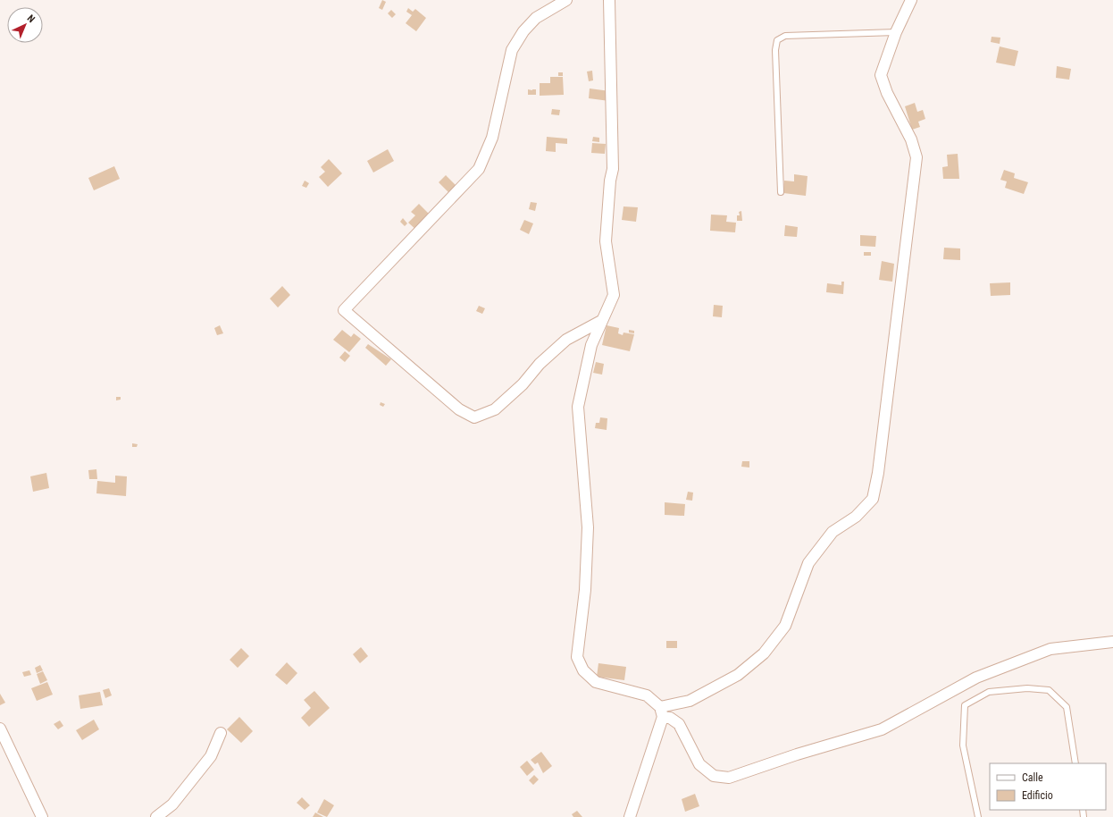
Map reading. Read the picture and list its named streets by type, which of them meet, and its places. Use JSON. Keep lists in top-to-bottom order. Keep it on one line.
{"legend":["Calle","Edificio"],"north":"top right"}
